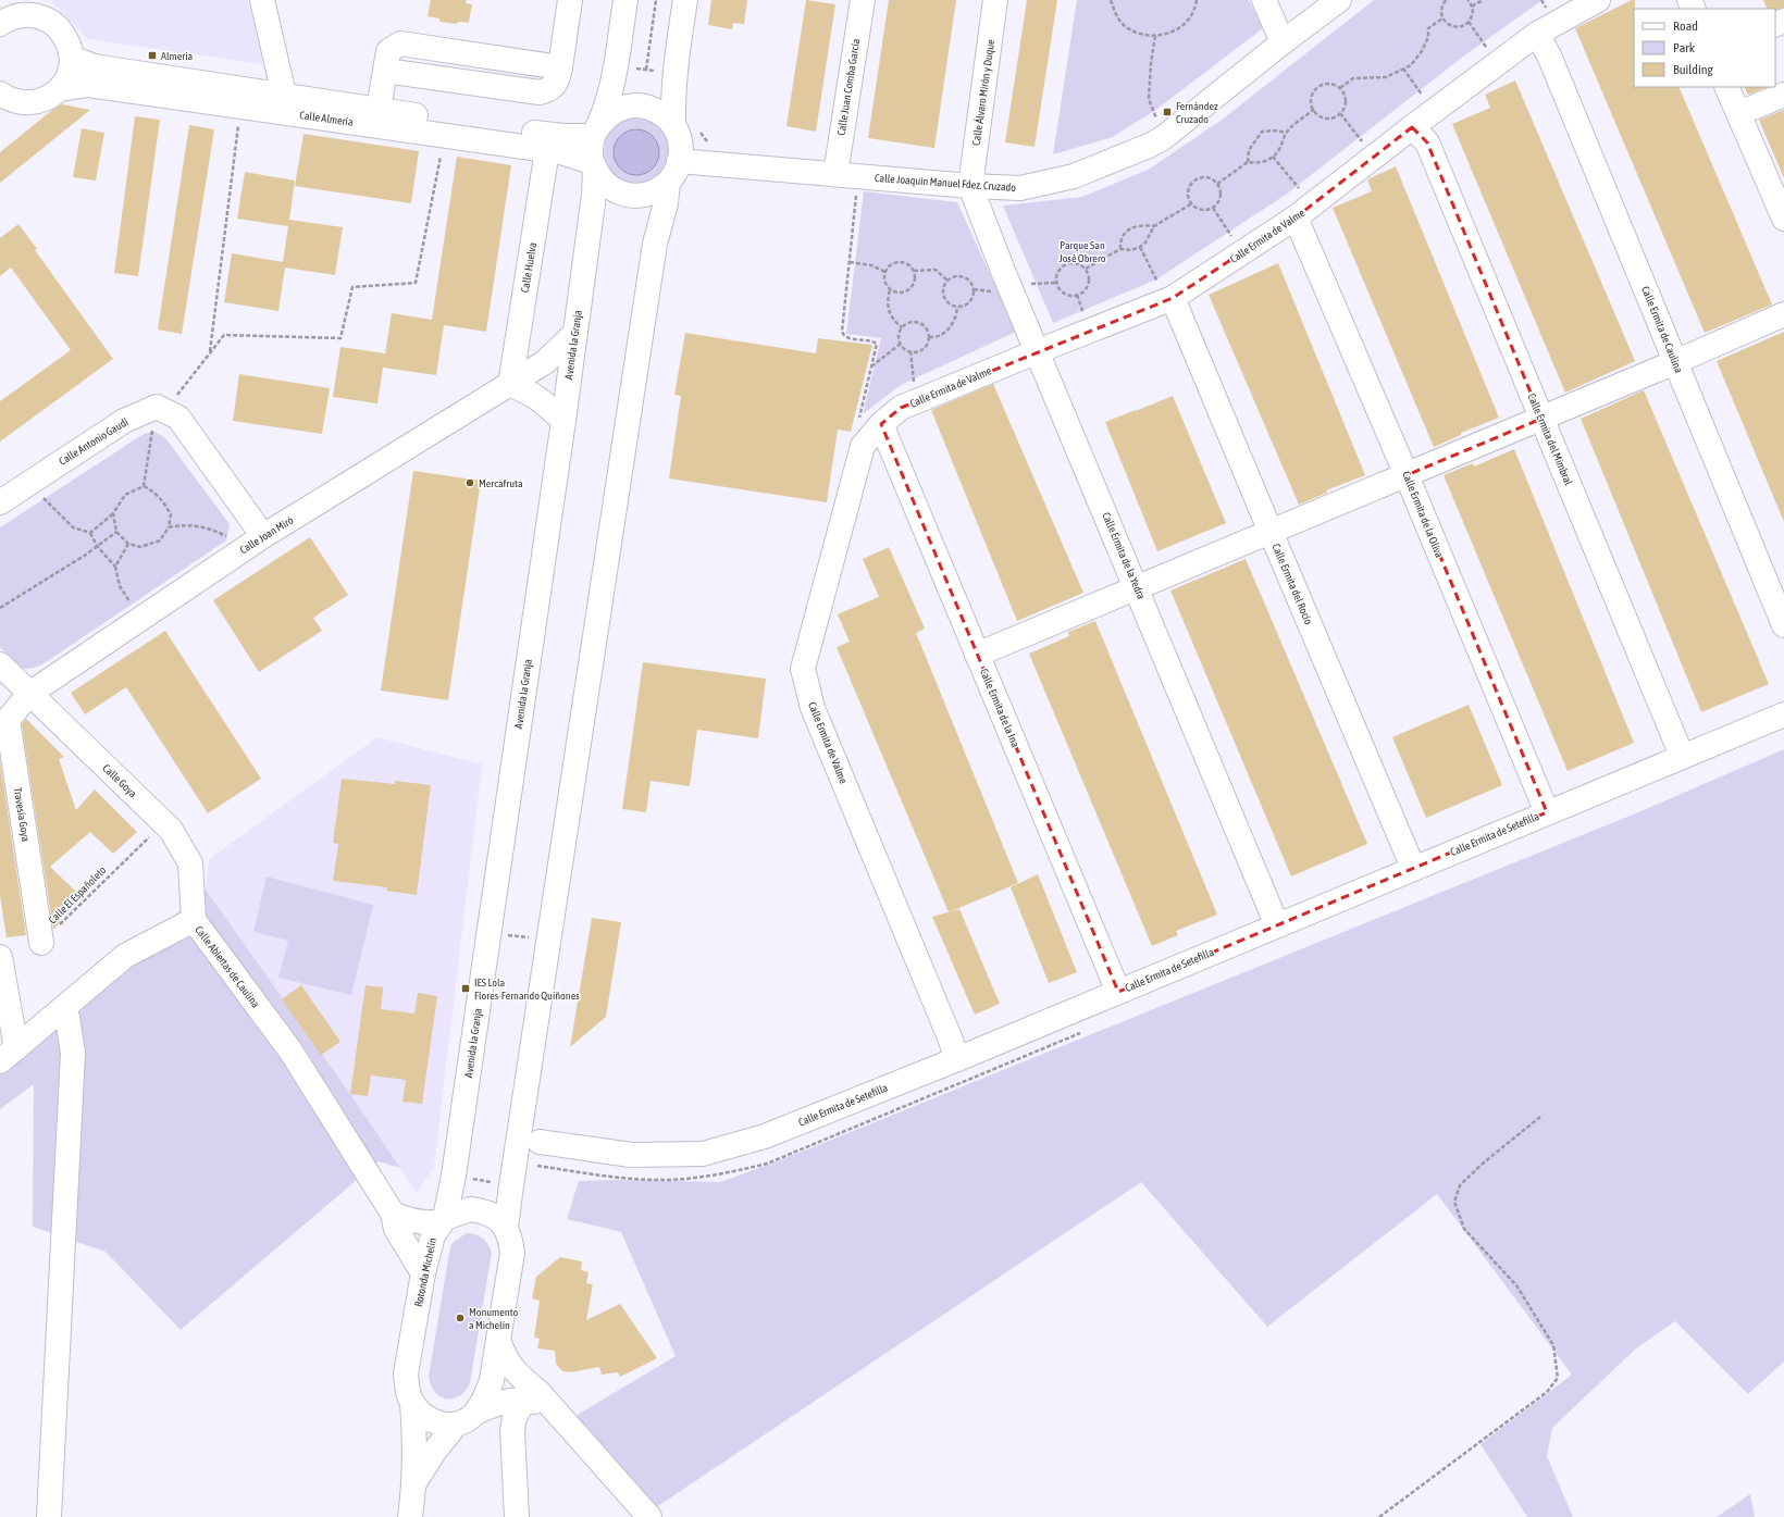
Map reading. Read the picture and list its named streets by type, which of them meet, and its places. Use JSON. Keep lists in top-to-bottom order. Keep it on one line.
{"streets":{"main road":["Calle Juan Comba García","Calle Álvaro Mirón y Duque","Calle Almería","Calle Joaquín Manuel Fdez. Cruzado","Calle Ermita de Valme","Calle Huelva","Calle Ermita de Caulina","Avenida la Granja","Calle Ermita del Mimbral","Calle Antonio Gaudí","Calle Ermita de la Oliva","Calle Joan Miró","Calle Ermita de la Yedra","Calle Ermita del Rocío","Calle Ermita de la Ina","Calle Goya","Travesía Goya","Calle Ermita de Setefilla","Calle Abiertas de Caulina","Rotonda Michelín"],"path":["Calle El Españoleto"]},"crossings":[["Calle Juan Comba García","Calle Joaquín Manuel Fdez. Cruzado"],["Calle Álvaro Mirón y Duque","Calle Joaquín Manuel Fdez. Cruzado"],["Calle Álvaro Mirón y Duque","Calle Ermita de la Yedra"],["Calle Almería","Calle Joaquín Manuel Fdez. Cruzado"],["Calle Almería","Calle Huelva"],["Calle Almería","Avenida la Granja"],["Calle Joaquín Manuel Fdez. Cruzado","Avenida la Granja"],["Calle Joaquín Manuel Fdez. Cruzado","Calle Ermita de la Yedra"],["Calle Ermita de Valme","Calle Ermita de Caulina"],["Calle Ermita de Valme","Calle Ermita del Mimbral"],["Calle Ermita de Valme","Calle Ermita de la Oliva"],["Calle Ermita de Valme","Calle Ermita de la Yedra"],["Calle Ermita de Valme","Calle Ermita del Rocío"],["Calle Ermita de Valme","Calle Ermita de la Ina"],["Calle Ermita de Valme","Calle Ermita de Setefilla"],["Calle Huelva","Calle Joan Miró"],["Avenida la Granja","Calle Joan Miró"],["Avenida la Granja","Rotonda Michelín"],["Calle Ermita del Mimbral","Calle Ermita de Setefilla"],["Calle Ermita de la Oliva","Calle Ermita de Setefilla"],["Calle Joan Miró","Calle Goya"],["Calle Joan Miró","Travesía Goya"],["Calle Ermita de la Yedra","Calle Ermita de Setefilla"],["Calle Ermita del Rocío","Calle Ermita de Setefilla"],["Calle Ermita de la Ina","Calle Ermita de Setefilla"],["Calle Goya","Travesía Goya"],["Calle Goya","Calle El Españoleto"],["Calle Goya","Calle Abiertas de Caulina"],["Travesía Goya","Calle El Españoleto"],["Calle Abiertas de Caulina","Rotonda Michelín"]],"parks":["Parque San José Obrero"],"places":{"transit":["Almería","Fernández Cruzado","IES Lola Flores-Fernando Quiñones"],"other":["Mercafruta","Monumento a Michelín"]},"legend":["Road","Park","Building"]}
